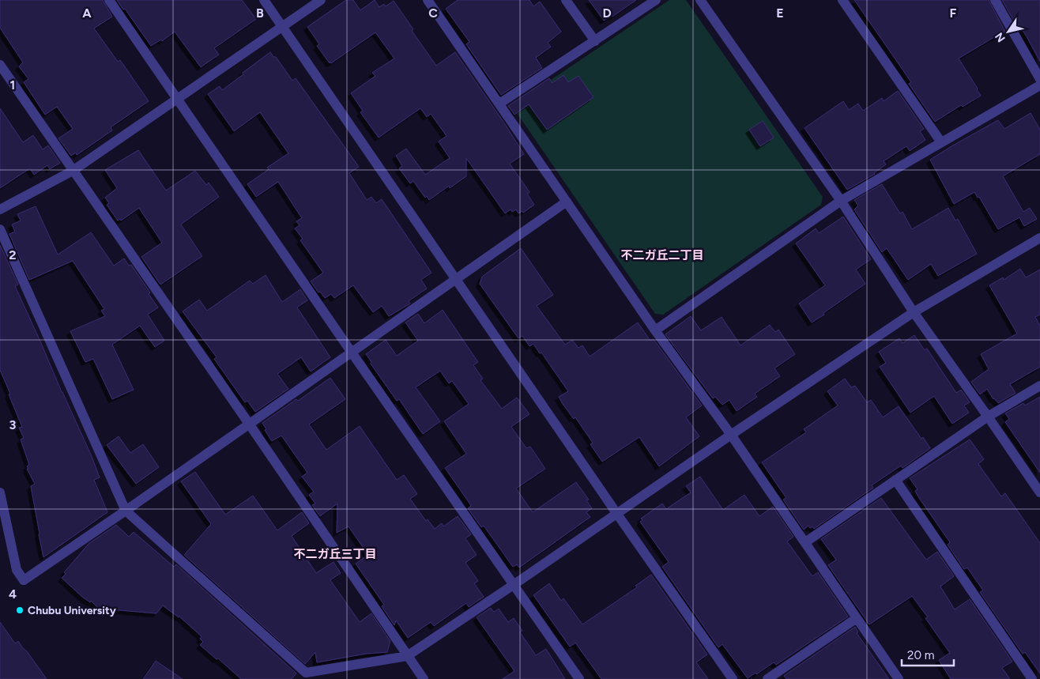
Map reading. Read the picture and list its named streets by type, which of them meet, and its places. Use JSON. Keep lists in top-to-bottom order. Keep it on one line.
{"districts":["不二ガ丘二丁目","不二ガ丘三丁目"],"places":["Chubu University"],"scale_bar":"20 m","north":"bottom left","grid":{"columns":["A","B","C","D","E","F"],"rows":["1","2","3","4"]}}
